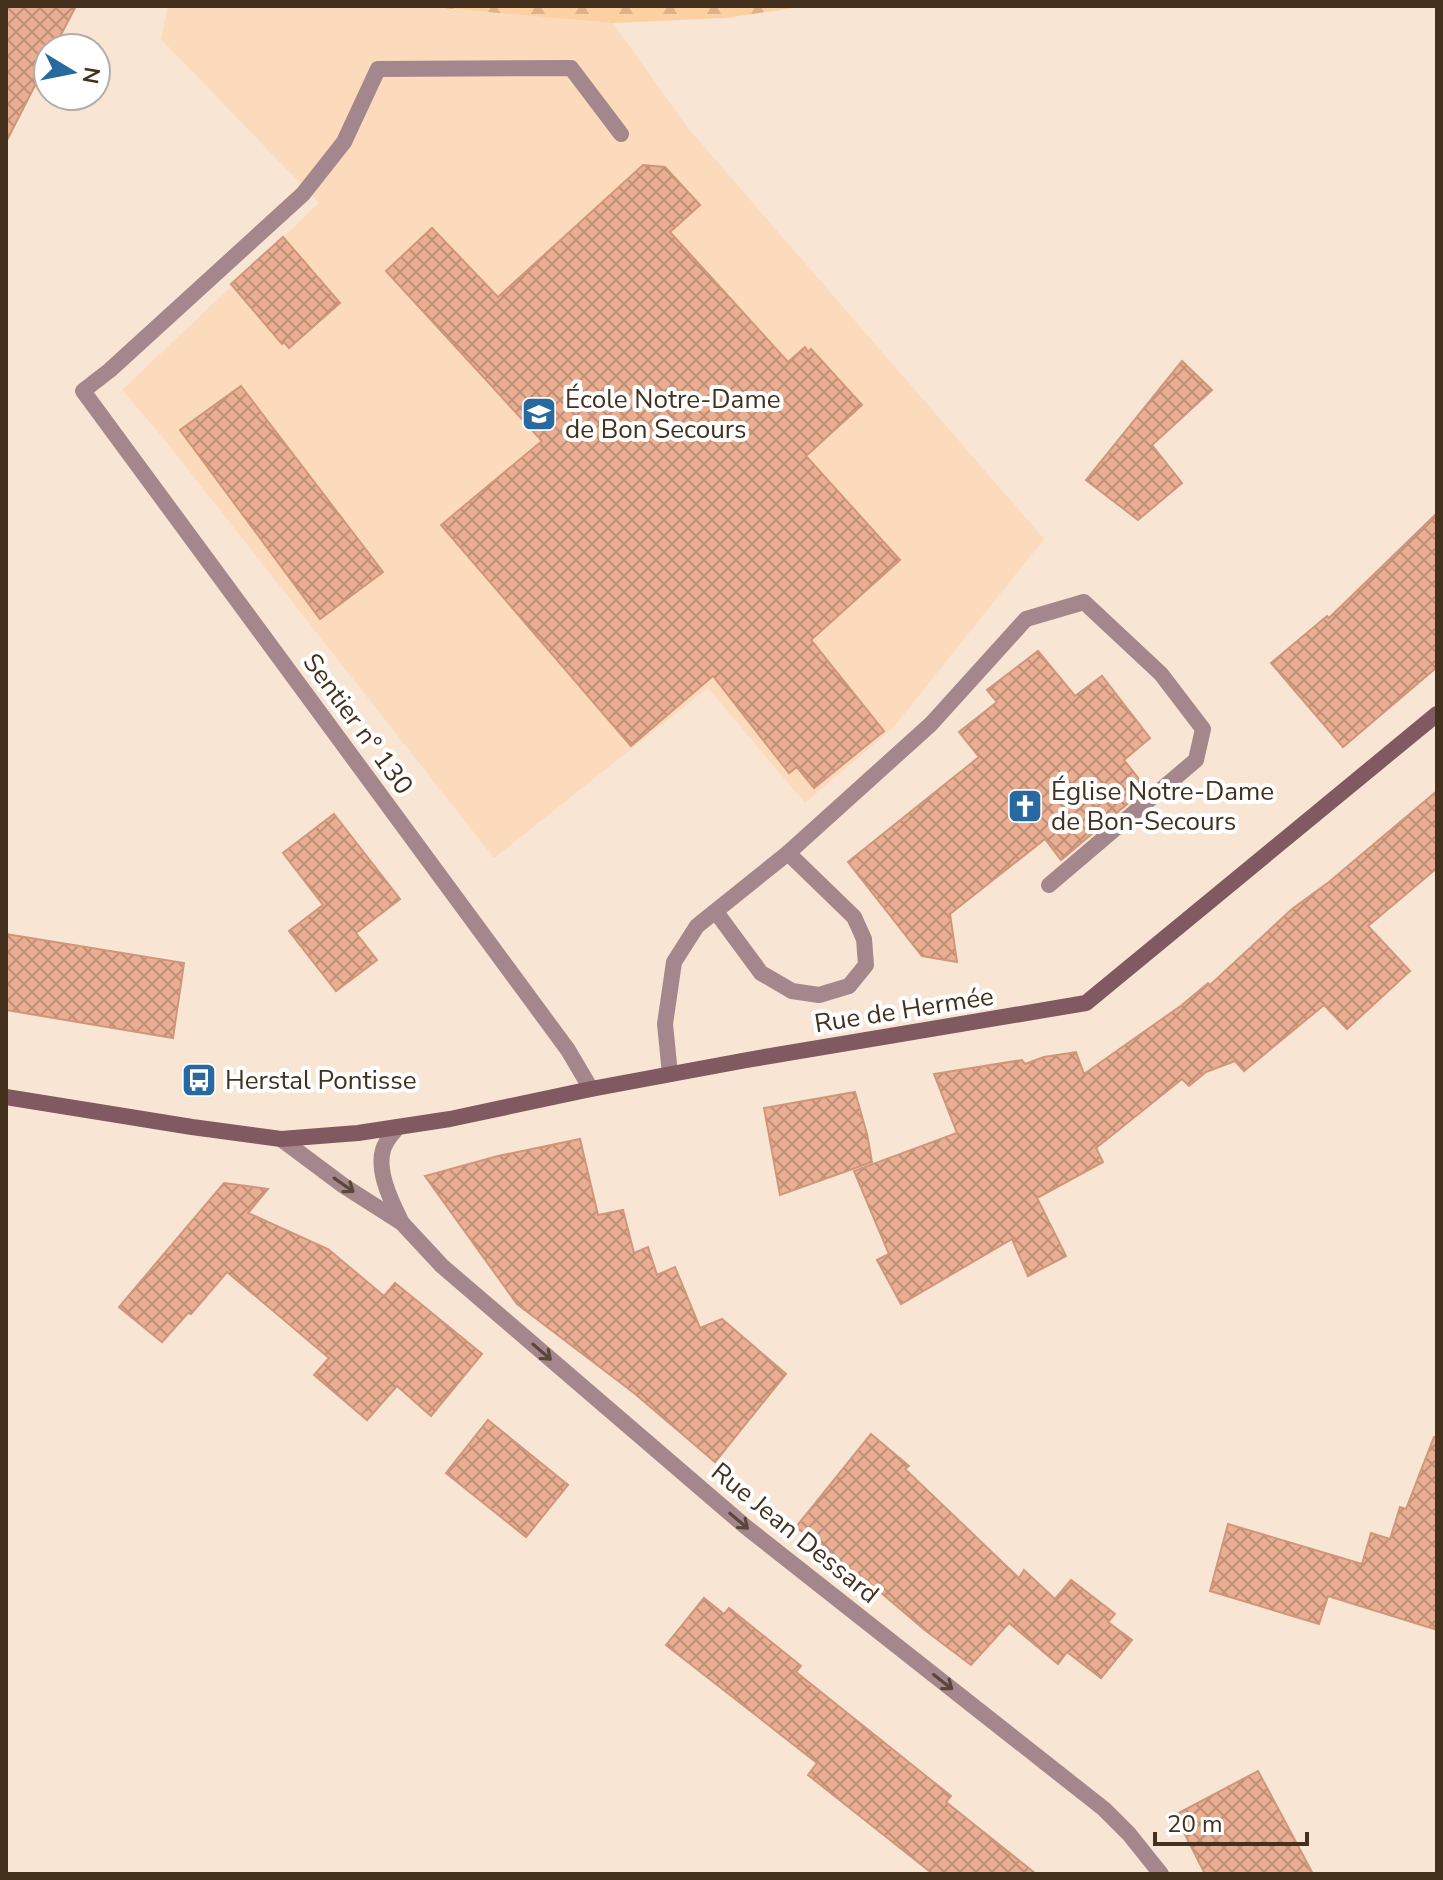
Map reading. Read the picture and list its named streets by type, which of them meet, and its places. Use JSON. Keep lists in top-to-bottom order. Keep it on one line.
{"streets":{"street":["Sentier n° 130","Rue de Hermée","Rue Jean Dessard"]},"crossings":[["Sentier n° 130","Rue de Hermée"],["Rue de Hermée","Rue Jean Dessard"]],"one_way":["Rue Jean Dessard"],"places":{"school or university":["École Notre-Dame de Bon Secours"],"church":["Église Notre-Dame de Bon-Secours"],"bus stop":["Herstal Pontisse"]},"scale_bar":"20 m","north":"right"}
